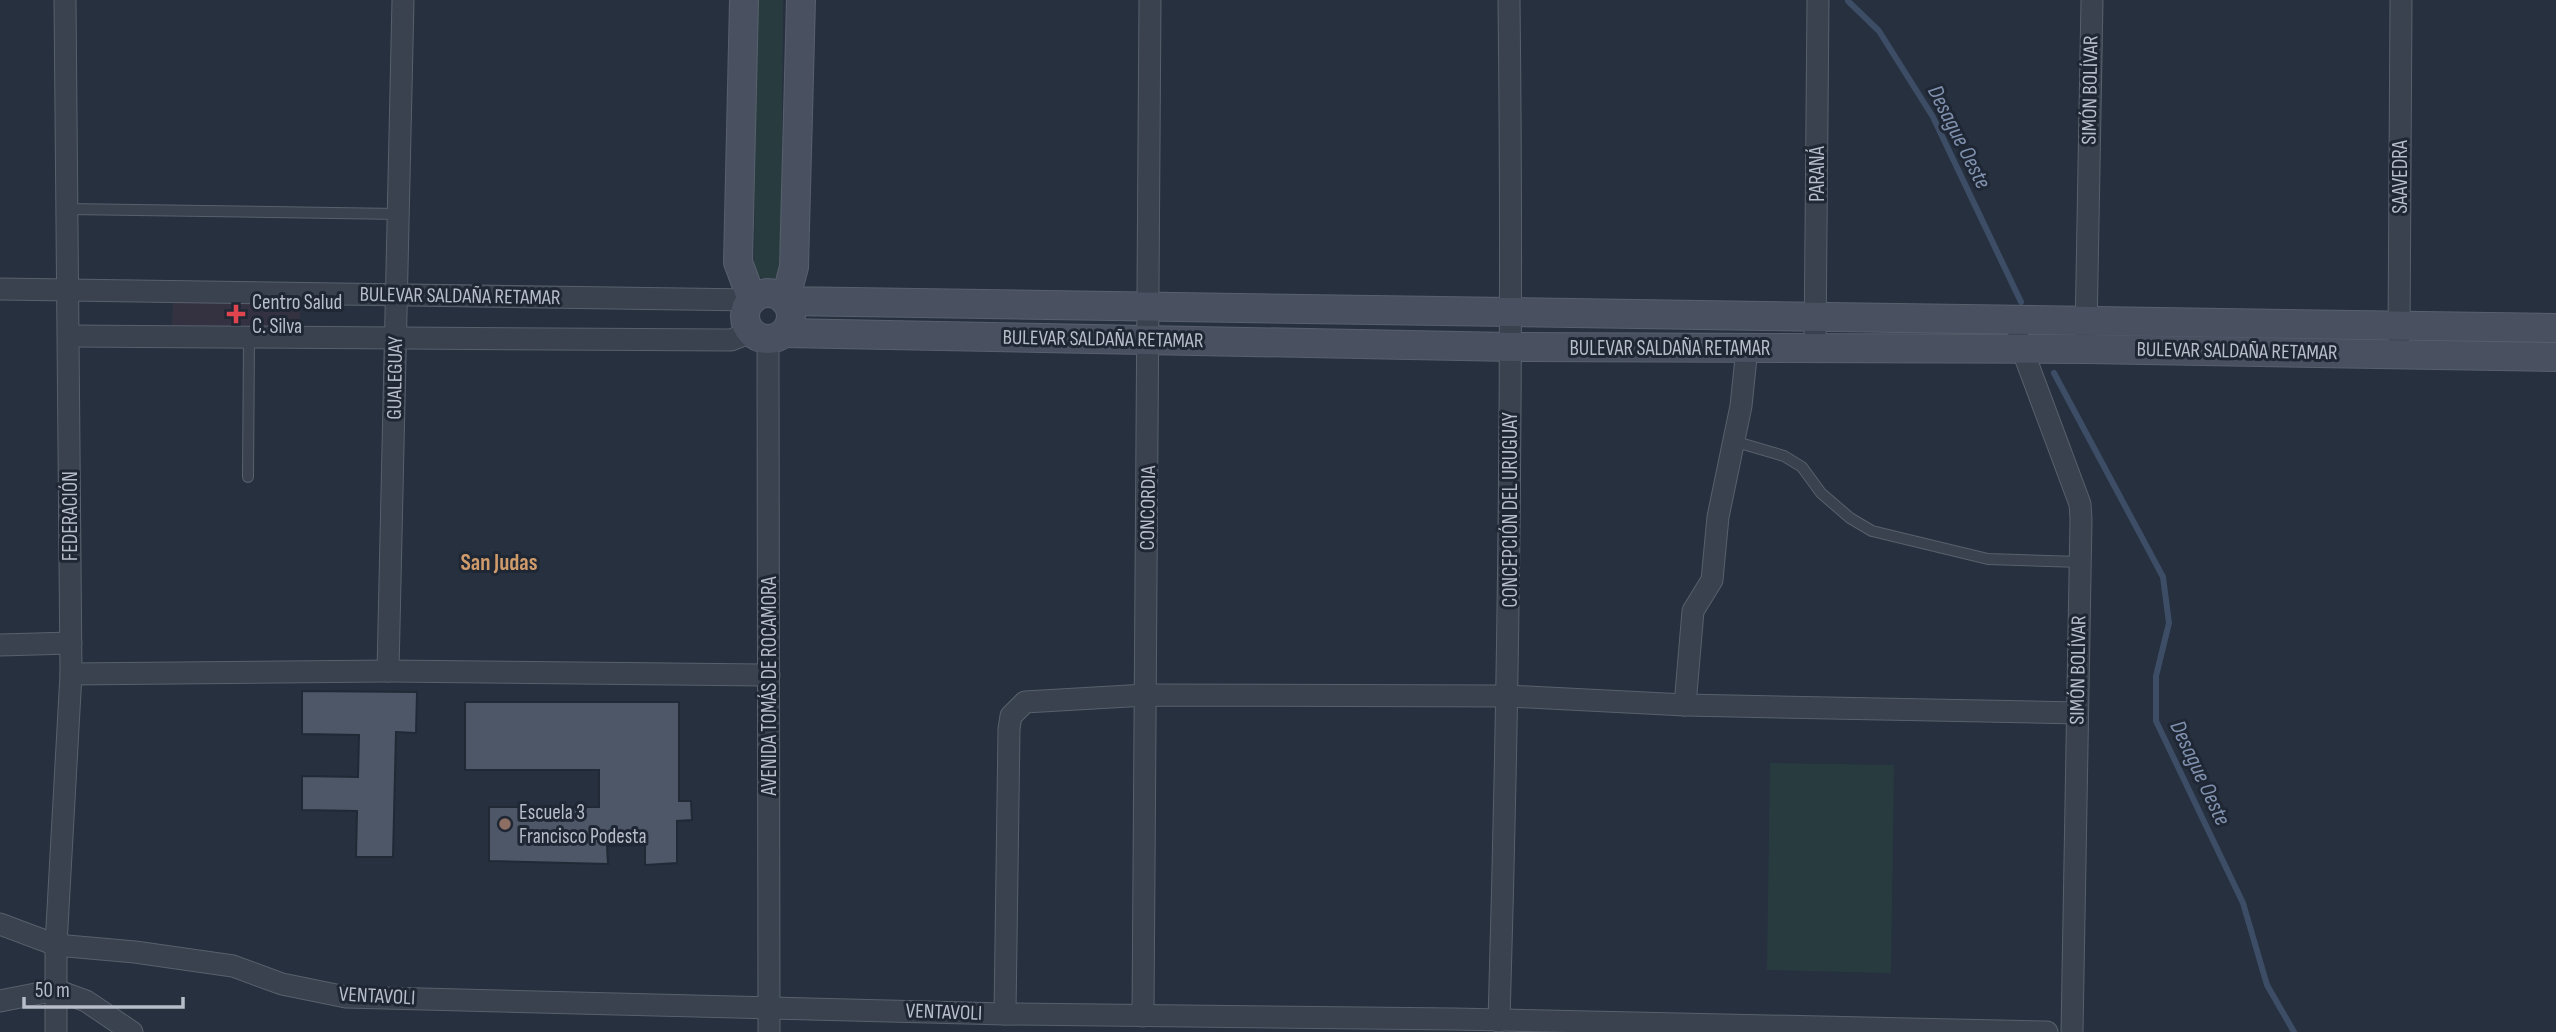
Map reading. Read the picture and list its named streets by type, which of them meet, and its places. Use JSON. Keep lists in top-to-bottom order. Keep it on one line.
{"streets":{"street":["SIMÓN BOLÍVAR","PARANÁ","SAAVEDRA","BULEVAR SALDAÑA RETAMAR","GUALEGUAY","CONCORDIA","CONCEPCIÓN DEL URUGUAY","FEDERACIÓN","AVENIDA TOMÁS DE ROCAMORA","VENTAVOLI"]},"crossings":[["SIMÓN BOLÍVAR","BULEVAR SALDAÑA RETAMAR"],["PARANÁ","BULEVAR SALDAÑA RETAMAR"],["SAAVEDRA","BULEVAR SALDAÑA RETAMAR"],["BULEVAR SALDAÑA RETAMAR","GUALEGUAY"],["BULEVAR SALDAÑA RETAMAR","CONCORDIA"],["BULEVAR SALDAÑA RETAMAR","CONCEPCIÓN DEL URUGUAY"],["BULEVAR SALDAÑA RETAMAR","FEDERACIÓN"],["BULEVAR SALDAÑA RETAMAR","AVENIDA TOMÁS DE ROCAMORA"],["CONCORDIA","VENTAVOLI"],["CONCEPCIÓN DEL URUGUAY","VENTAVOLI"],["FEDERACIÓN","VENTAVOLI"],["AVENIDA TOMÁS DE ROCAMORA","VENTAVOLI"]],"districts":["San Judas"],"water":["Desague Oeste"],"places":{"health":["Centro Salud C. Silva"],"other":["Escuela 3 Francisco Podesta"]},"scale_bar":"50 m"}
